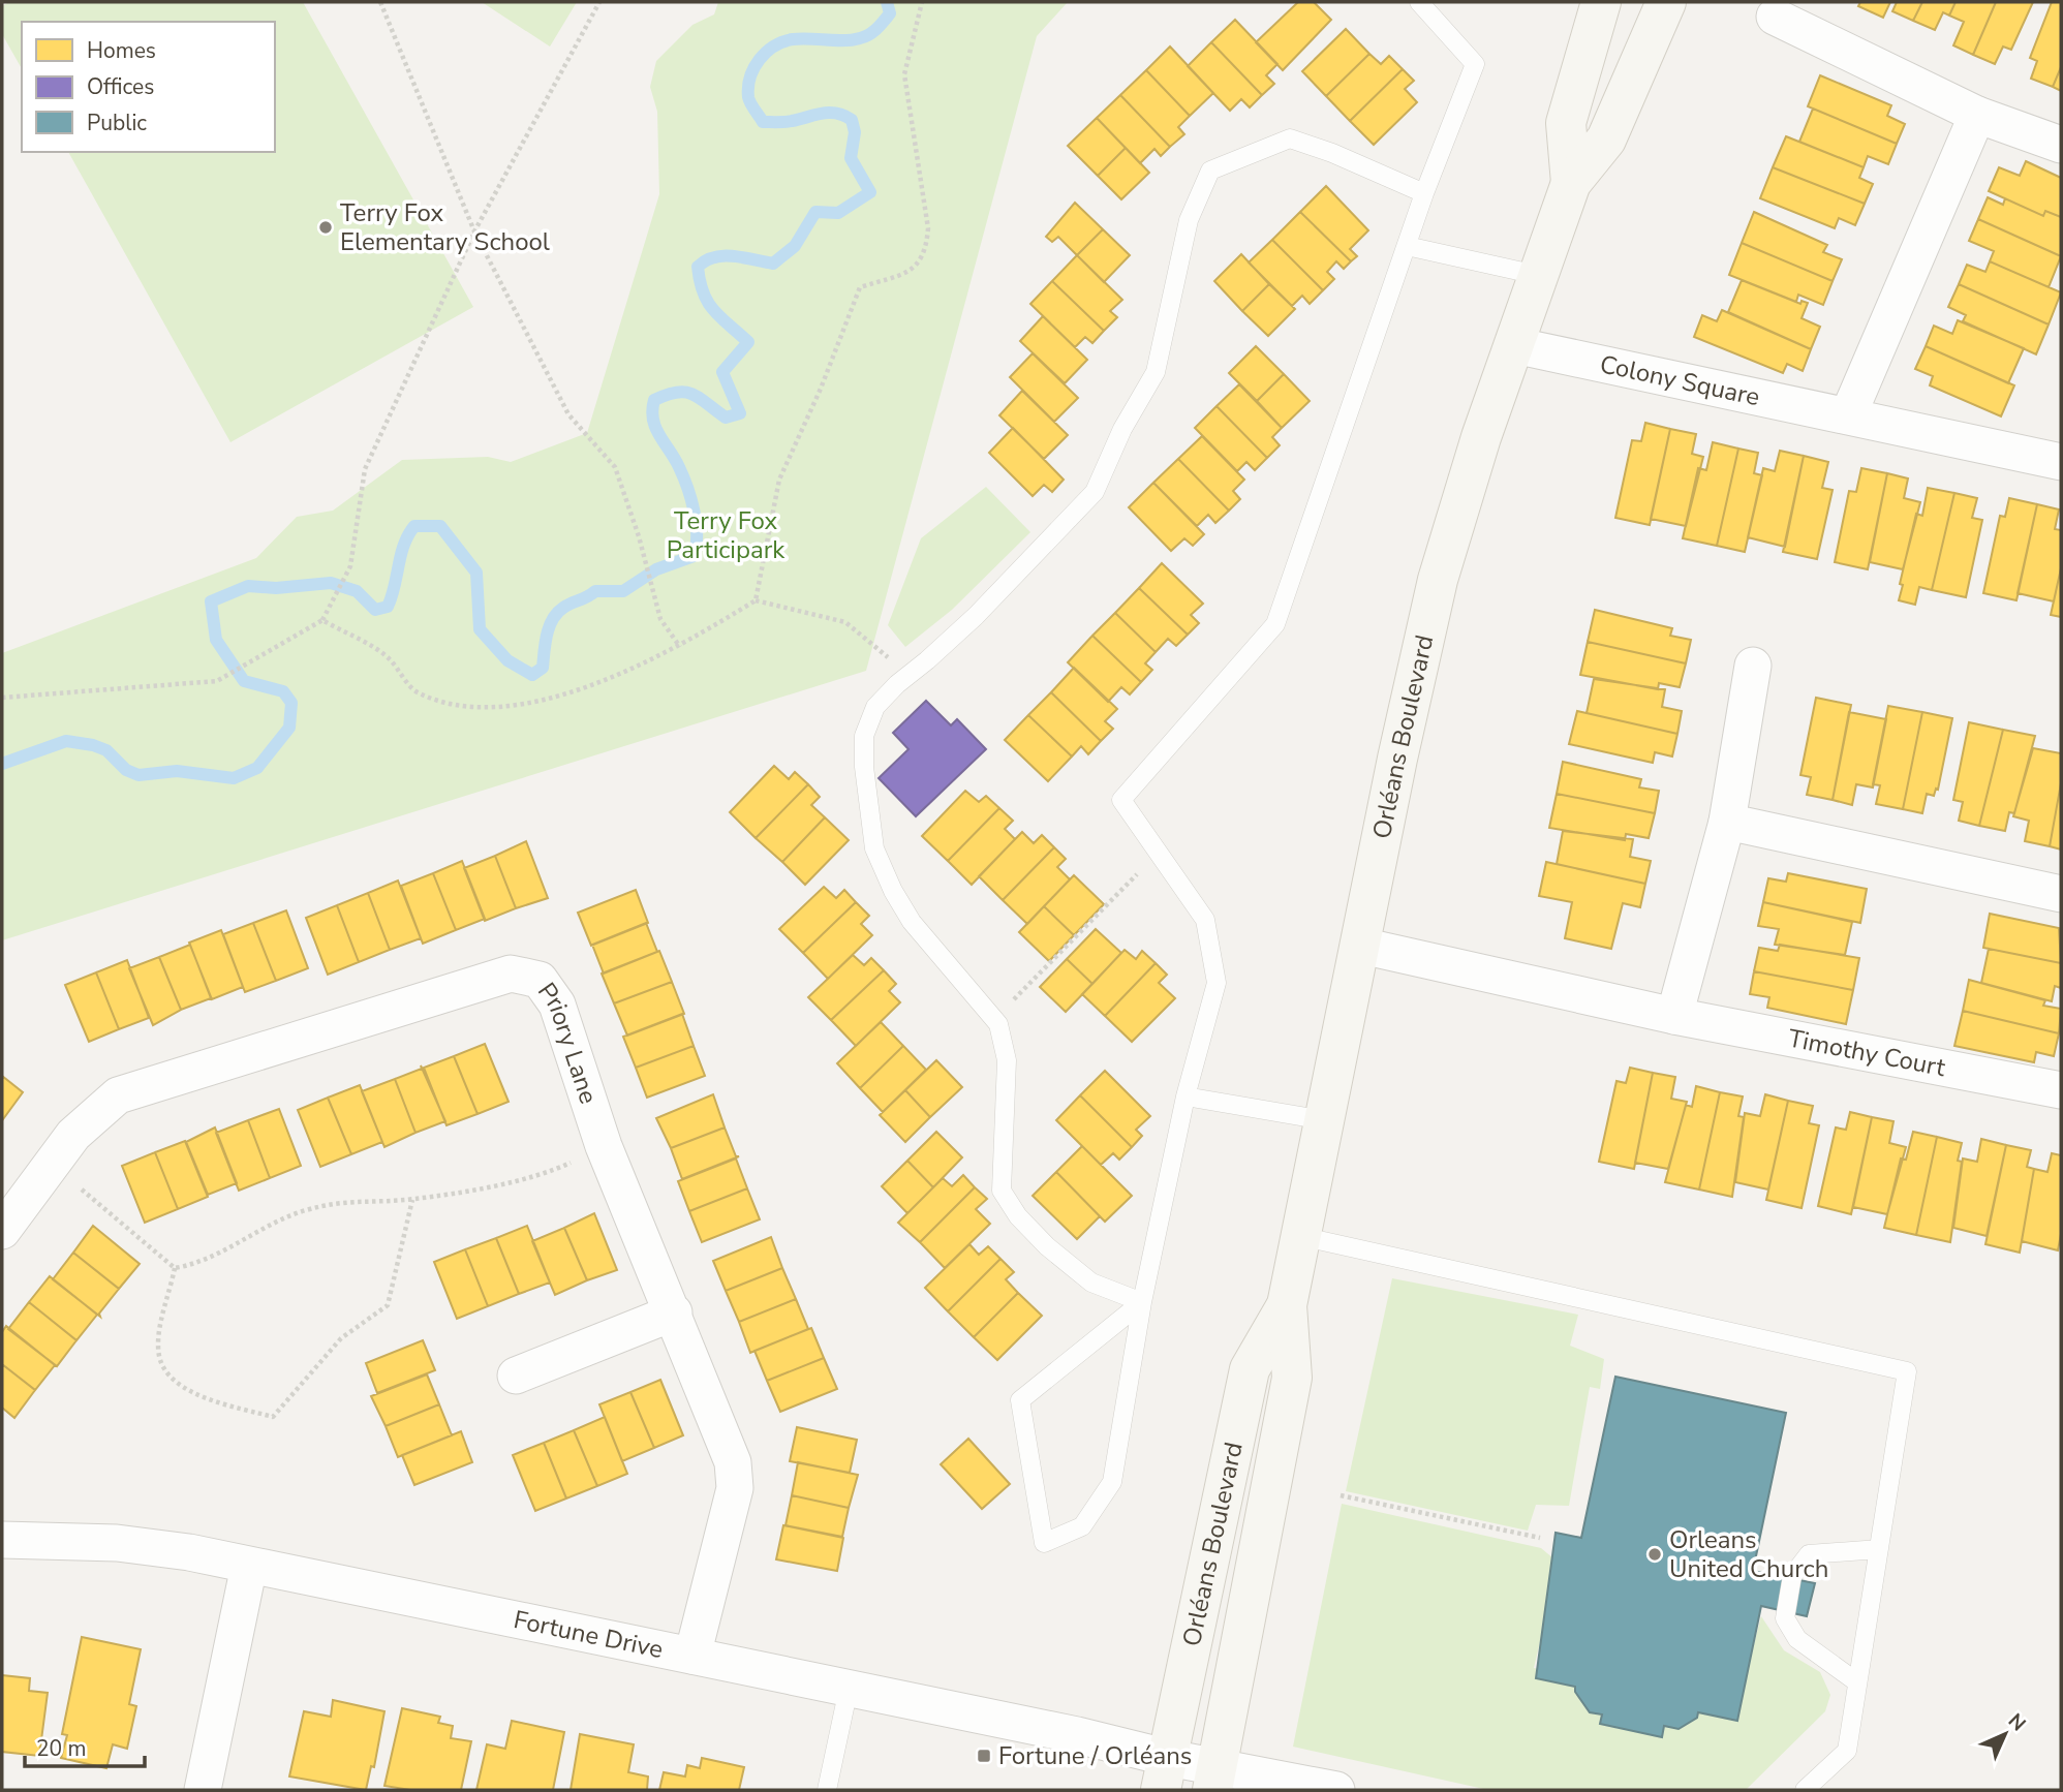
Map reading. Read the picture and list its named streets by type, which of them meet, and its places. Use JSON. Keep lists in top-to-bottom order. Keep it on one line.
{"streets":{"main road":["Orléans Boulevard"],"street":["Colony Square","Priory Lane","Timothy Court","Fortune Drive"]},"crossings":[["Colony Square","Orléans Boulevard"],["Orléans Boulevard","Timothy Court"],["Orléans Boulevard","Fortune Drive"],["Priory Lane","Fortune Drive"]],"parks":["Terry Fox Participark"],"places":{"other":["Terry Fox Elementary School","Orleans United Church"],"transit":["Fortune / Orléans"]},"legend":["Homes","Offices","Public"],"scale_bar":"20 m","north":"top right"}
